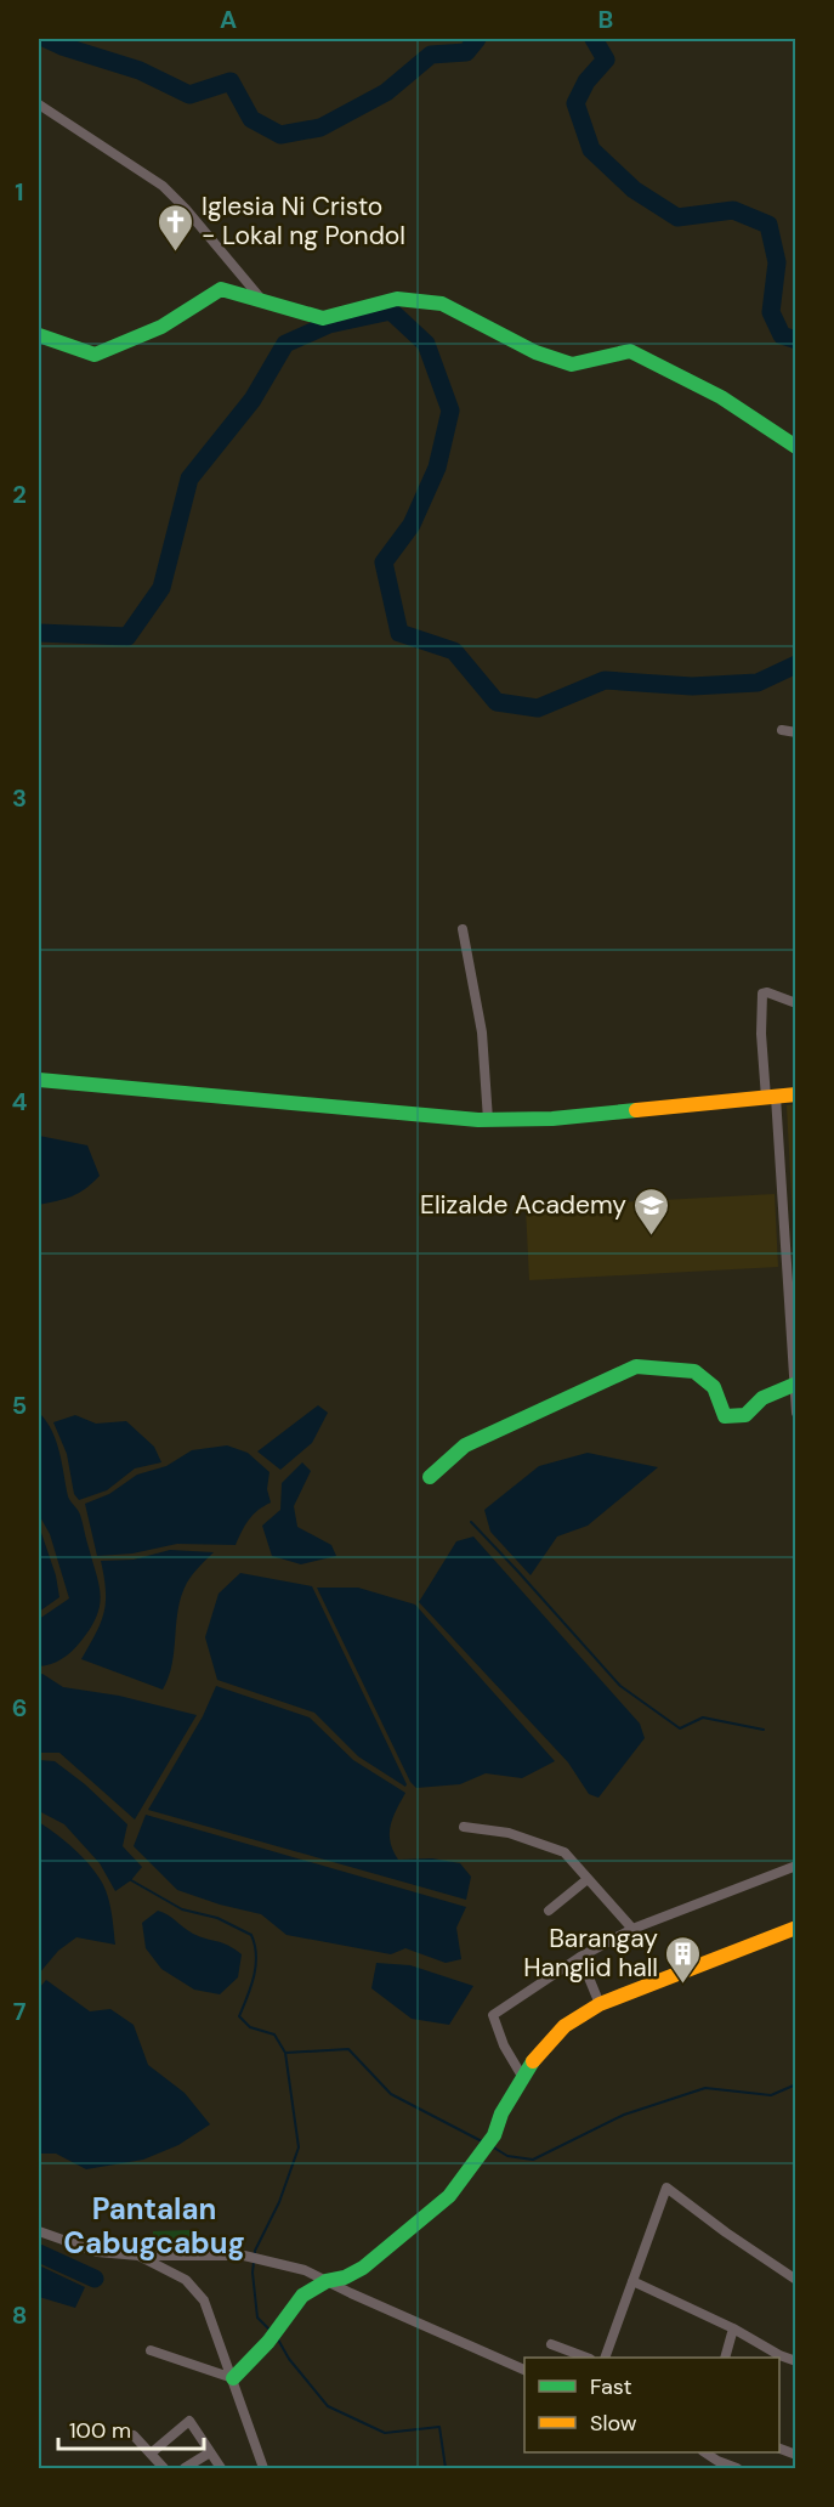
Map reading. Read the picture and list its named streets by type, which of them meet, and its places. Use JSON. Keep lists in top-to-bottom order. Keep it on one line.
{"districts":["Pantalan Cabugcabug"],"places":{"church":["Iglesia Ni Cristo - Lokal ng Pondol"],"school or university":["Elizalde Academy"],"building":["Barangay Hanglid hall"]},"legend":["Fast","Slow"],"scale_bar":"100 m","grid":{"columns":["A","B"],"rows":["1","2","3","4","5","6","7","8"]}}
